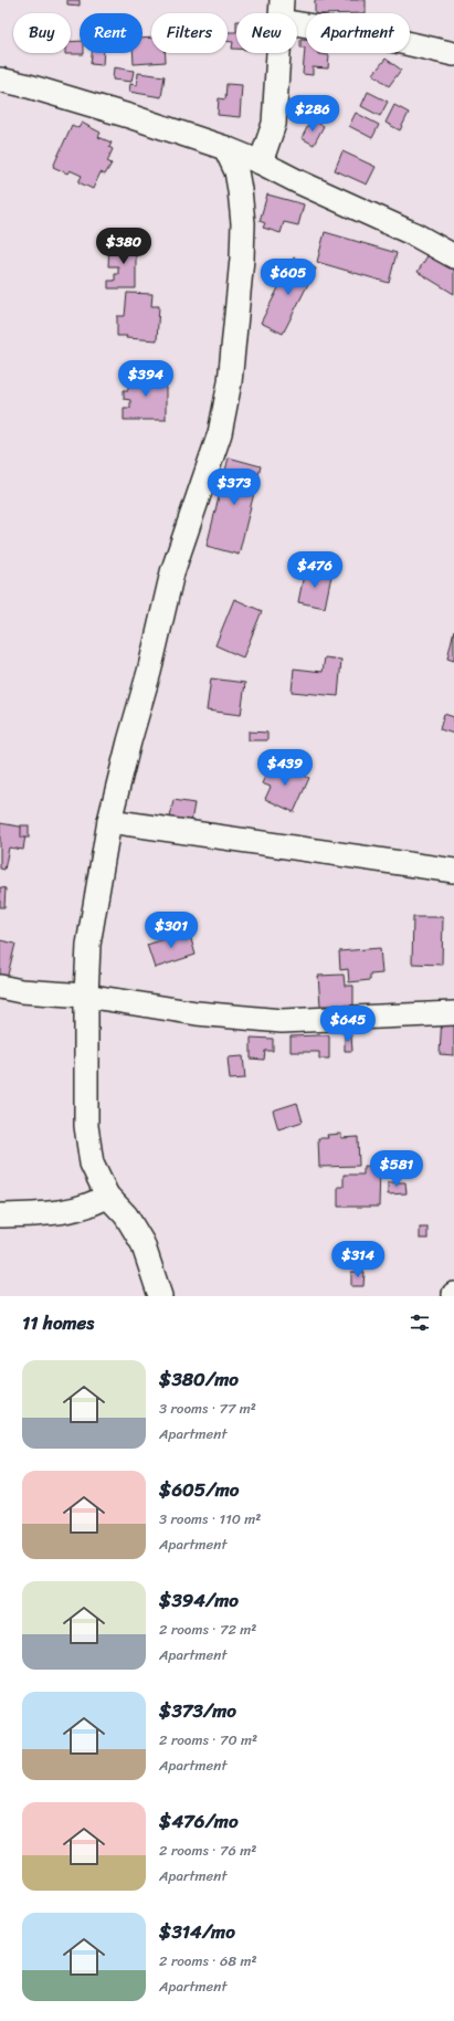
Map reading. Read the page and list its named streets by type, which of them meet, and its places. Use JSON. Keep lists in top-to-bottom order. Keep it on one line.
{"page":{"chip":["Buy","Rent","Filters","New","Apartment"],"price":["$286","$380","$605","$394","$373","$476","$439","$301","$645","$581","$314"],"heading":"11 homes","list":[{"name":"$380/mo","note":"3 rooms · 77 m² · Apartment"},{"name":"$605/mo","note":"3 rooms · 110 m² · Apartment"},{"name":"$394/mo","note":"2 rooms · 72 m² · Apartment"},{"name":"$373/mo","note":"2 rooms · 70 m² · Apartment"},{"name":"$476/mo","note":"2 rooms · 76 m² · Apartment"},{"name":"$314/mo","note":"2 rooms · 68 m² · Apartment"}]}}
